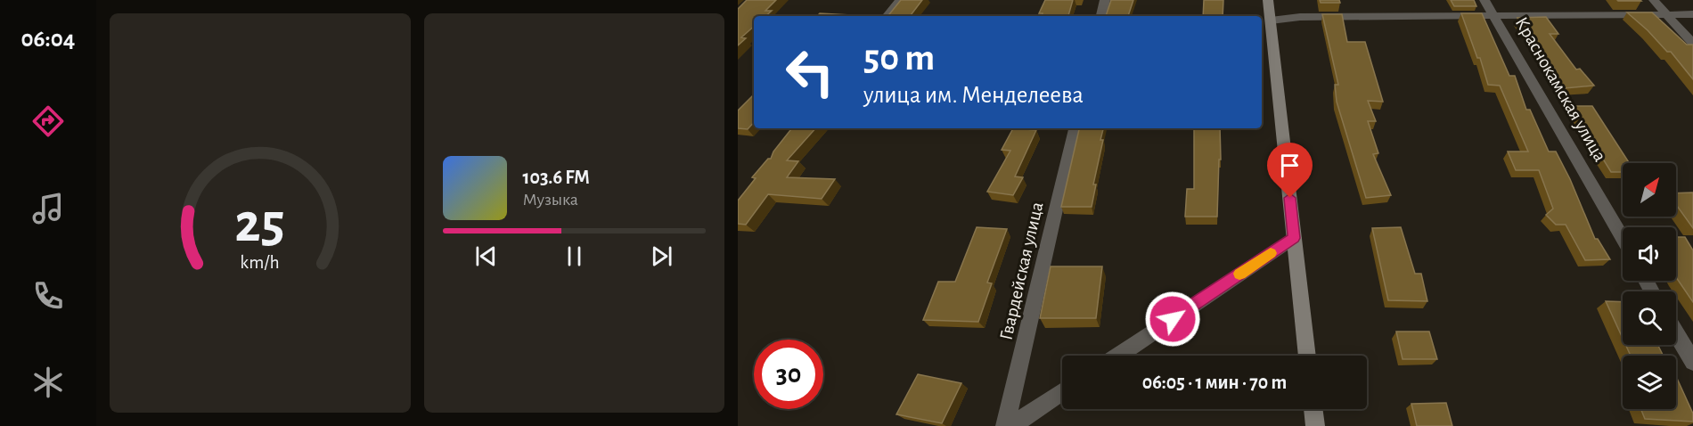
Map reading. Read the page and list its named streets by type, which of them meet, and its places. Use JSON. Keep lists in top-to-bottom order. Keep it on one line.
{"streets":{"street":["Краснокамская улица","Гвардейская улица"]},"north":"top right","page":{"tabs":"06:04","turn":["50 m","улица им. Менделеева"],"song":["103.6 FM","Музыка"],"limit":"30","trip":"06:05 · 1 мин · 70 m","gauge":["25","km/h"]}}
